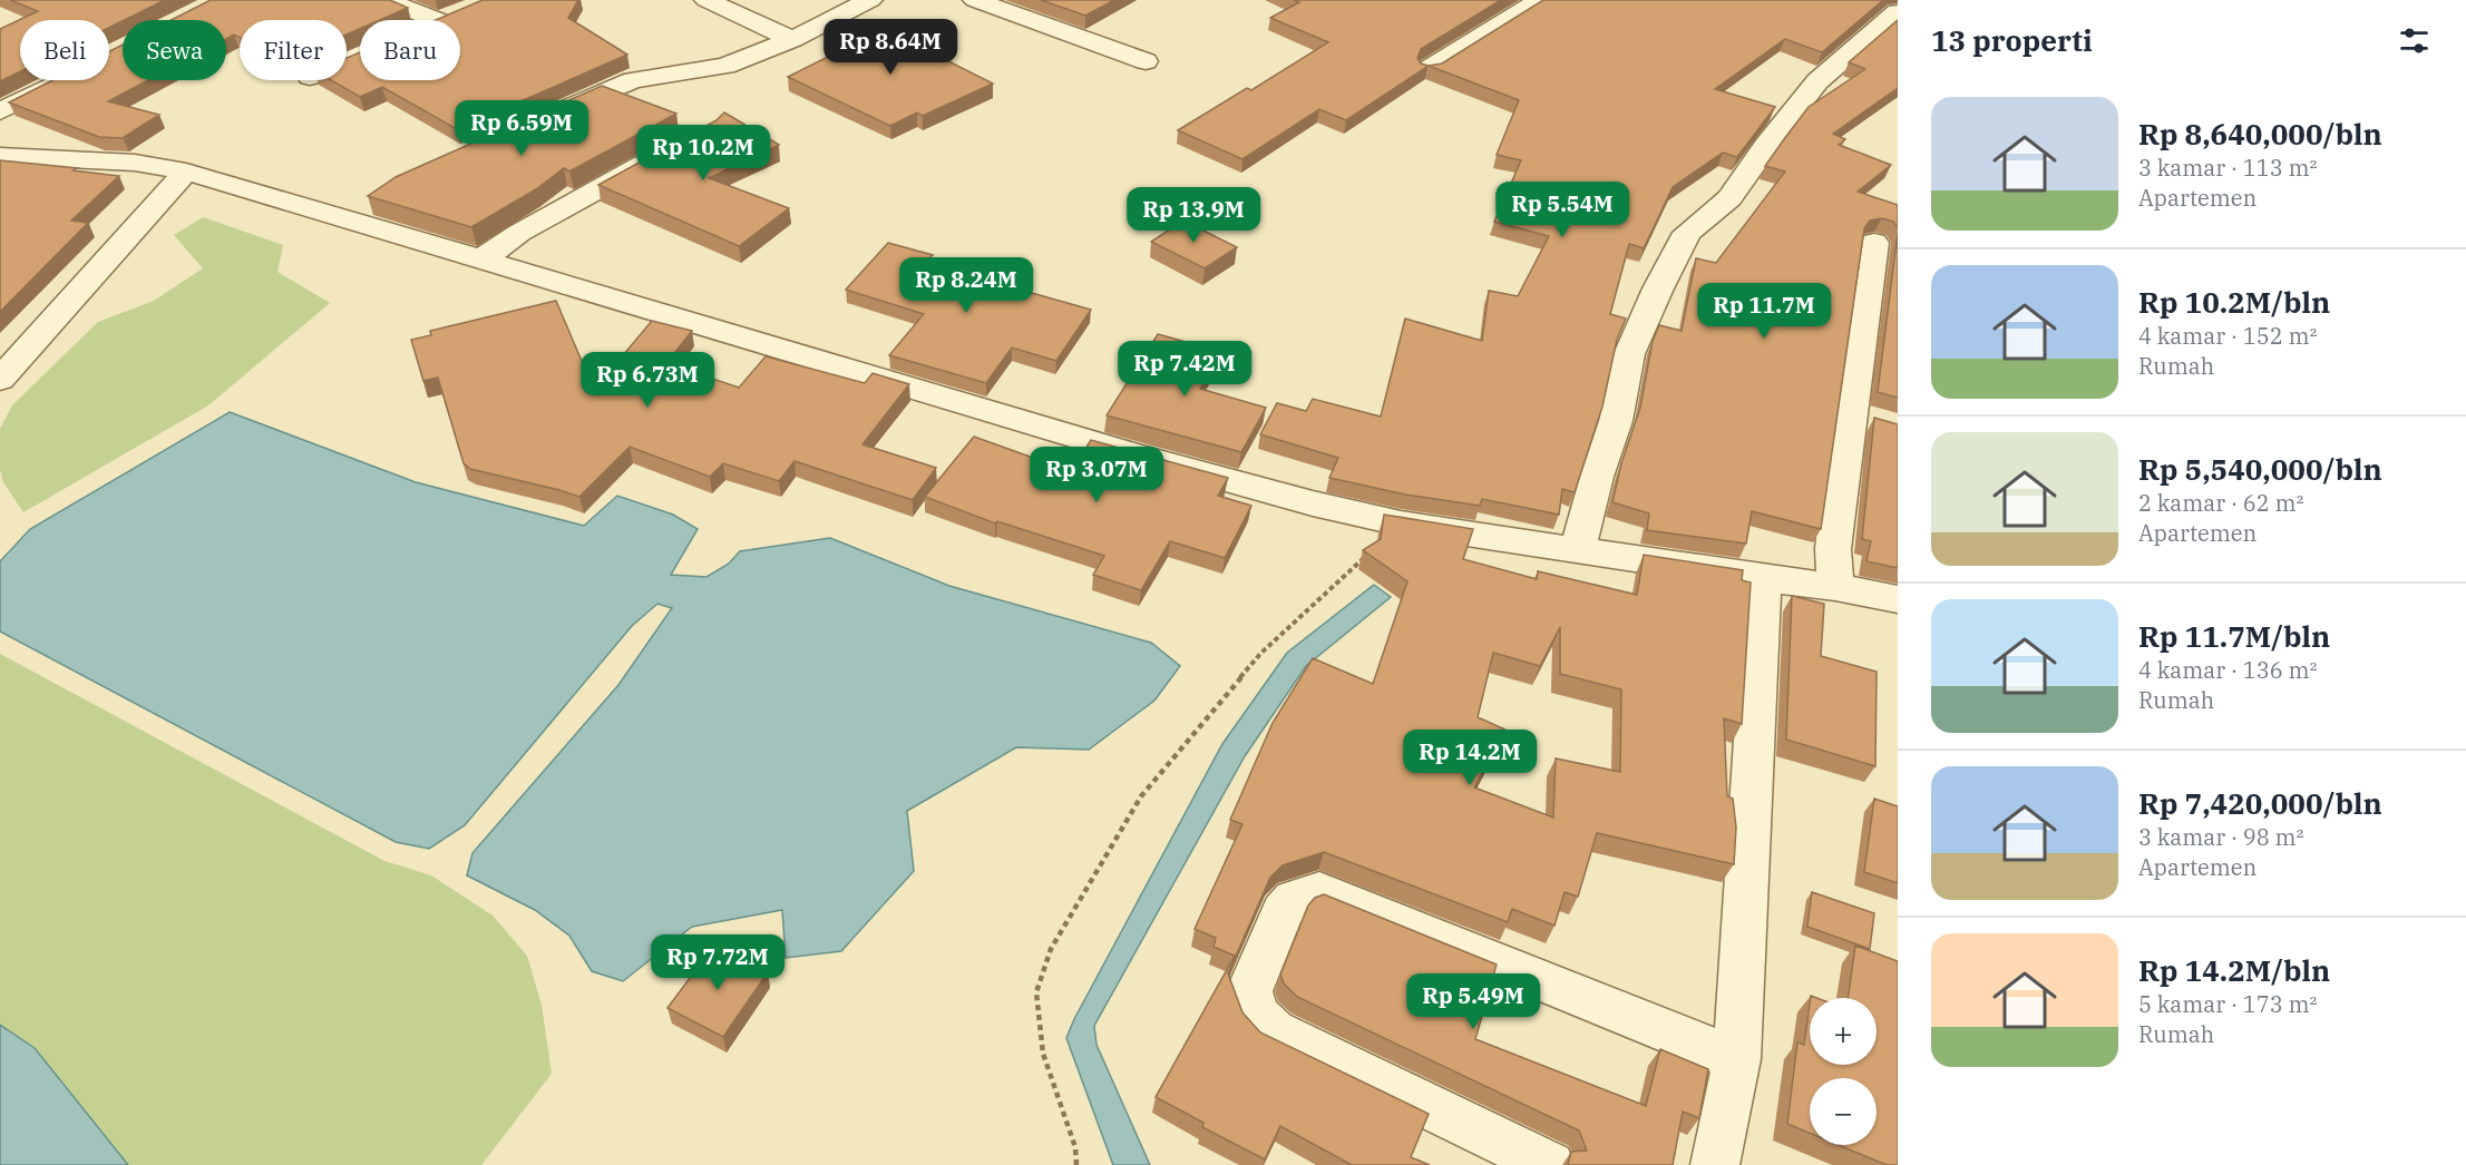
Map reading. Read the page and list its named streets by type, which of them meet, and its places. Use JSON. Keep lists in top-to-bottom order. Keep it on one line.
{"page":{"heading":"13 properti","price":["Rp 8.64M","Rp 6.59M","Rp 10.2M","Rp 5.54M","Rp 13.9M","Rp 8.24M","Rp 11.7M","Rp 7.42M","Rp 6.73M","Rp 3.07M","Rp 14.2M","Rp 7.72M","Rp 5.49M"],"chip":["Beli","Sewa","Filter","Baru"],"list":[{"name":"Rp 8,640,000/bln","note":"3 kamar · 113 m² · Apartemen"},{"name":"Rp 10.2M/bln","note":"4 kamar · 152 m² · Rumah"},{"name":"Rp 5,540,000/bln","note":"2 kamar · 62 m² · Apartemen"},{"name":"Rp 11.7M/bln","note":"4 kamar · 136 m² · Rumah"},{"name":"Rp 7,420,000/bln","note":"3 kamar · 98 m² · Apartemen"},{"name":"Rp 14.2M/bln","note":"5 kamar · 173 m² · Rumah"}],"map_buttons":["+","−"]}}
